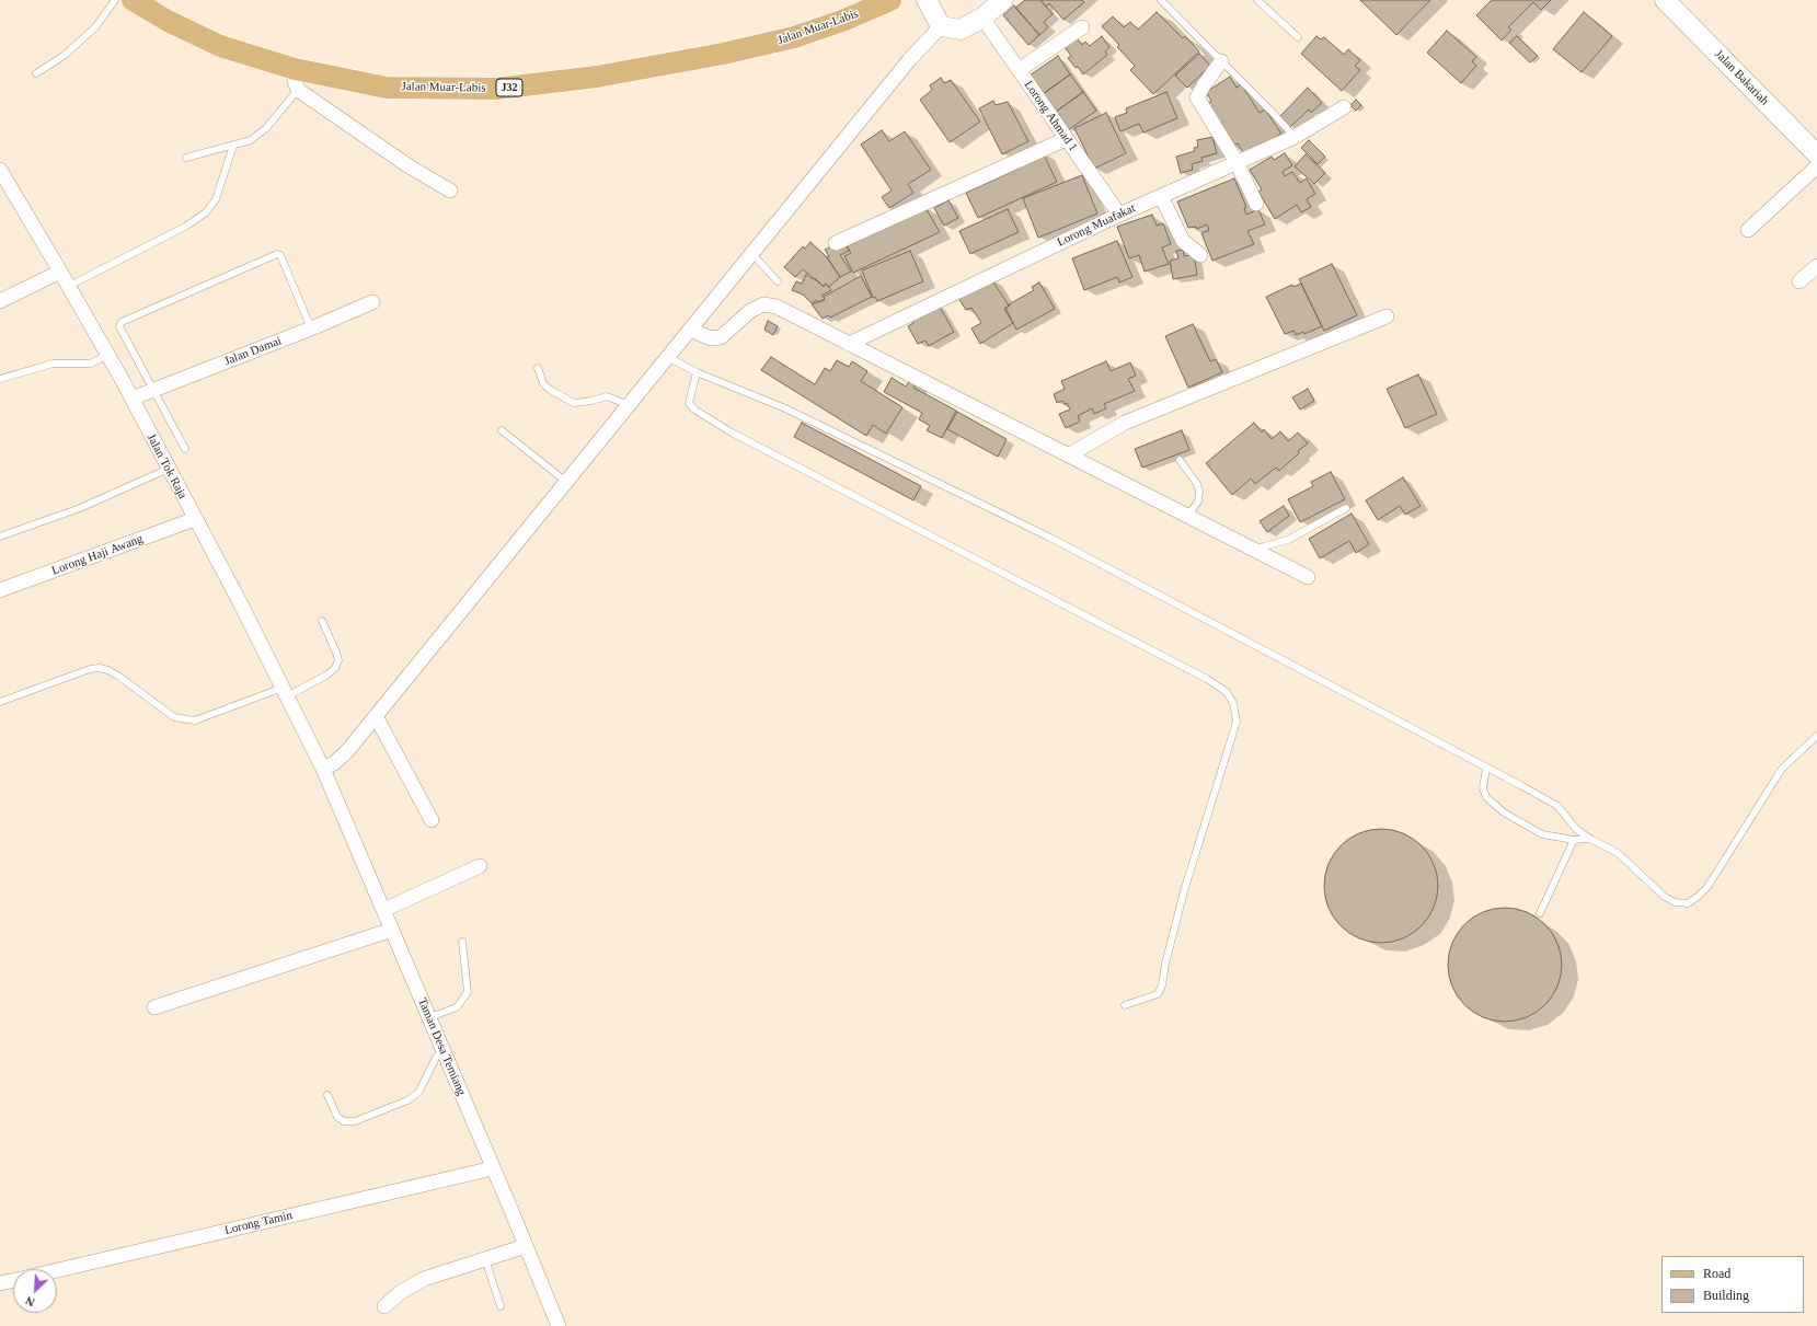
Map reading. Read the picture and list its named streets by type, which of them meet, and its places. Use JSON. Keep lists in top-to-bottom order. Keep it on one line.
{"streets":{"main road":["Jalan Muar-Labis","J32"],"street":["Jalan Bakariah","Lorong Ahmad 1","Lorong Muafakat","Jalan Damai","Jalan Tok Raja","Lorong Haji Awang","Taman Desa Temiang","Lorong Tamin"]},"crossings":[["Lorong Ahmad 1","Lorong Muafakat"],["Jalan Damai","Jalan Tok Raja"],["Jalan Tok Raja","Lorong Haji Awang"],["Jalan Tok Raja","Taman Desa Temiang"],["Taman Desa Temiang","Lorong Tamin"]],"legend":["Road","Building"],"north":"bottom left"}
